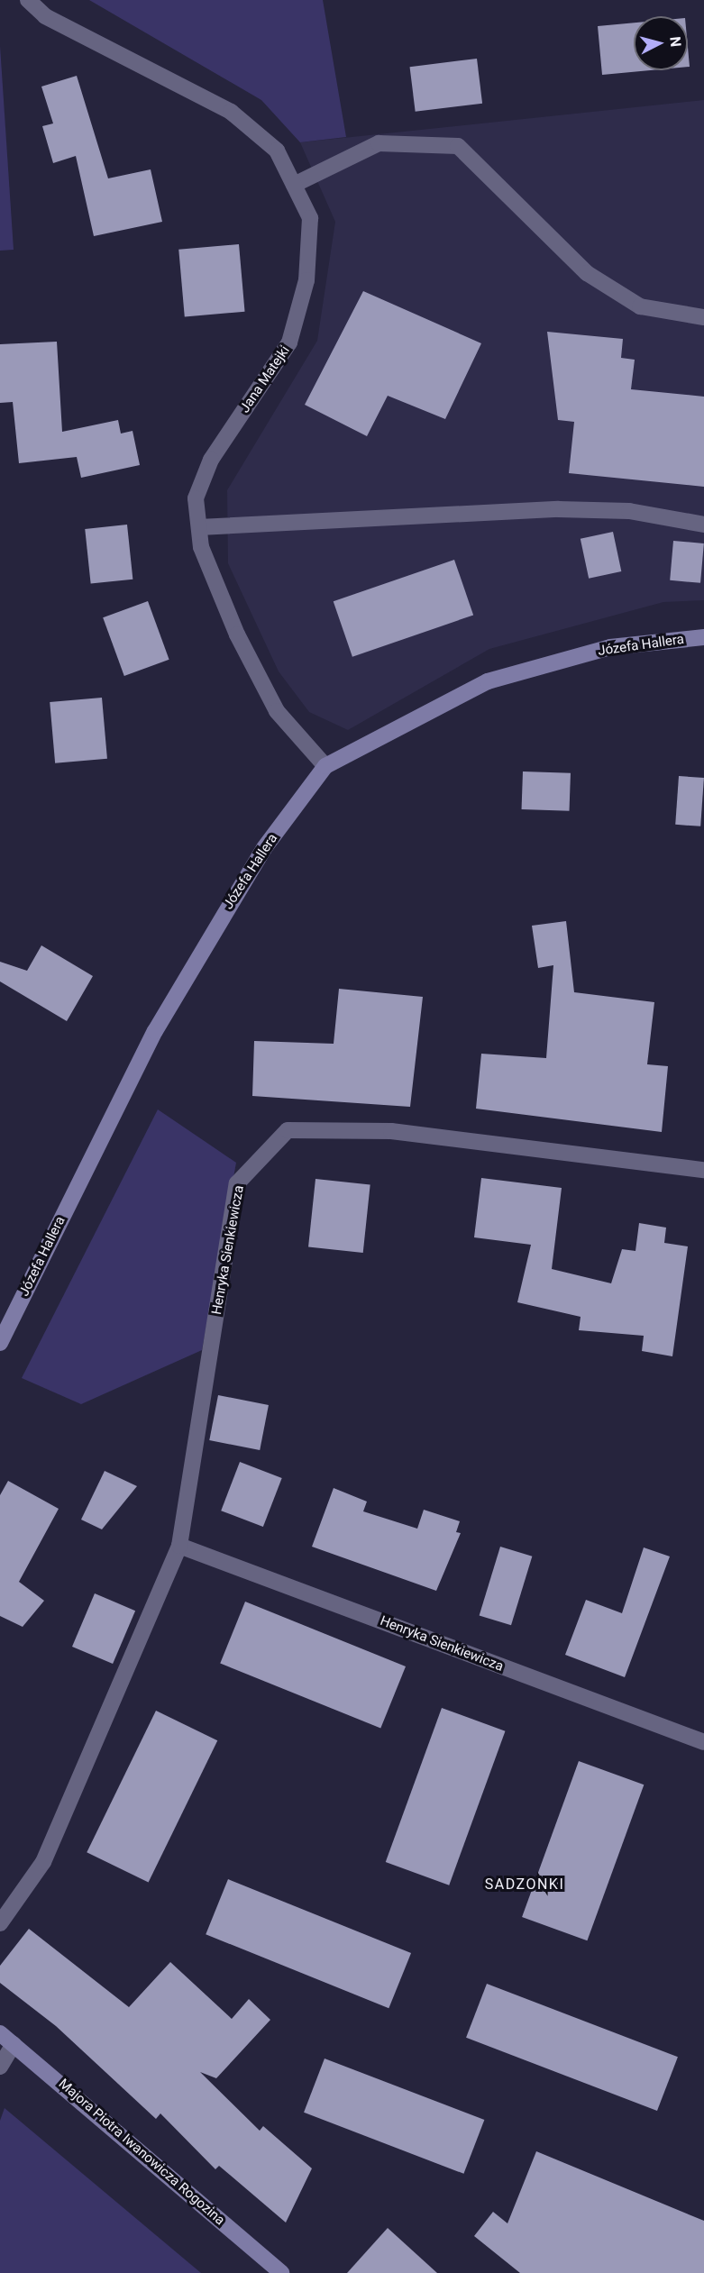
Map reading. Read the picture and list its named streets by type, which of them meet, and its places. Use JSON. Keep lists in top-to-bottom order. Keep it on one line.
{"streets":{"street":["Jana Matejki","Józefa Hallera","Henryka Sienkiewicza","Majora Piotra Iwanowicza Rogozina"]},"crossings":[["Jana Matejki","Józefa Hallera"]],"districts":["SADZONKI"],"north":"right"}
